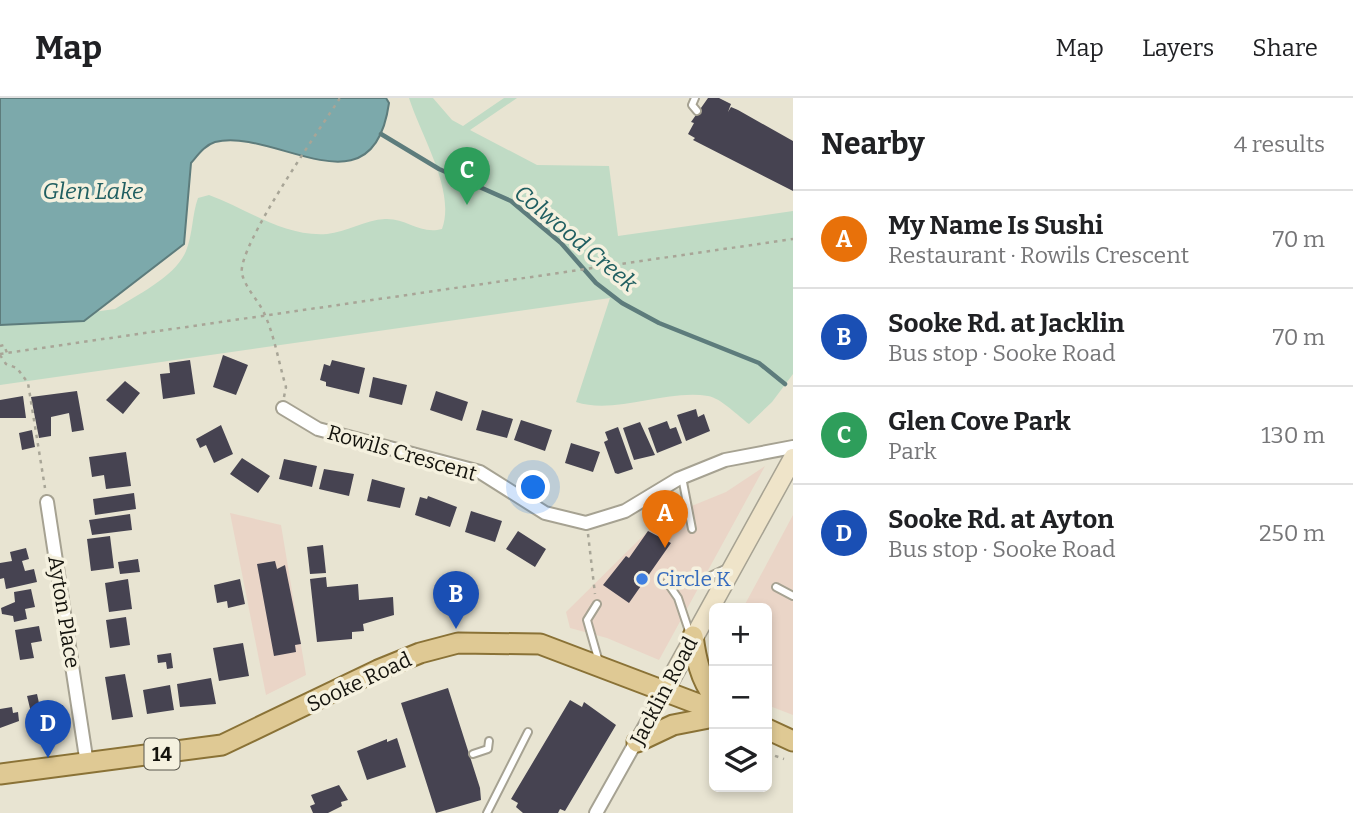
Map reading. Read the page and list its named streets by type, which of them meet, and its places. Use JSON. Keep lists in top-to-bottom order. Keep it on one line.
{"streets":{"main road":["Sooke Road","Jacklin Road","14"],"street":["Rowils Crescent","Ayton Place"]},"crossings":[["Ayton Place","Sooke Road"],["Sooke Road","Jacklin Road"]],"water":["Glen Lake","Colwood Creek"],"places":["Circle K"],"page":{"header":"Map","nav":["Map","Layers","Share"],"heading":["Nearby","4 results"],"pins":["C","A","B","D"],"list":[{"mark":"A","name":"My Name Is Sushi","note":"Restaurant · Rowils Crescent","value":"70 m"},{"mark":"B","name":"Sooke Rd. at Jacklin","note":"Bus stop · Sooke Road","value":"70 m"},{"mark":"C","name":"Glen Cove Park","note":"Park","value":"130 m"},{"mark":"D","name":"Sooke Rd. at Ayton","note":"Bus stop · Sooke Road","value":"250 m"}],"map_buttons":["+","−"]}}
